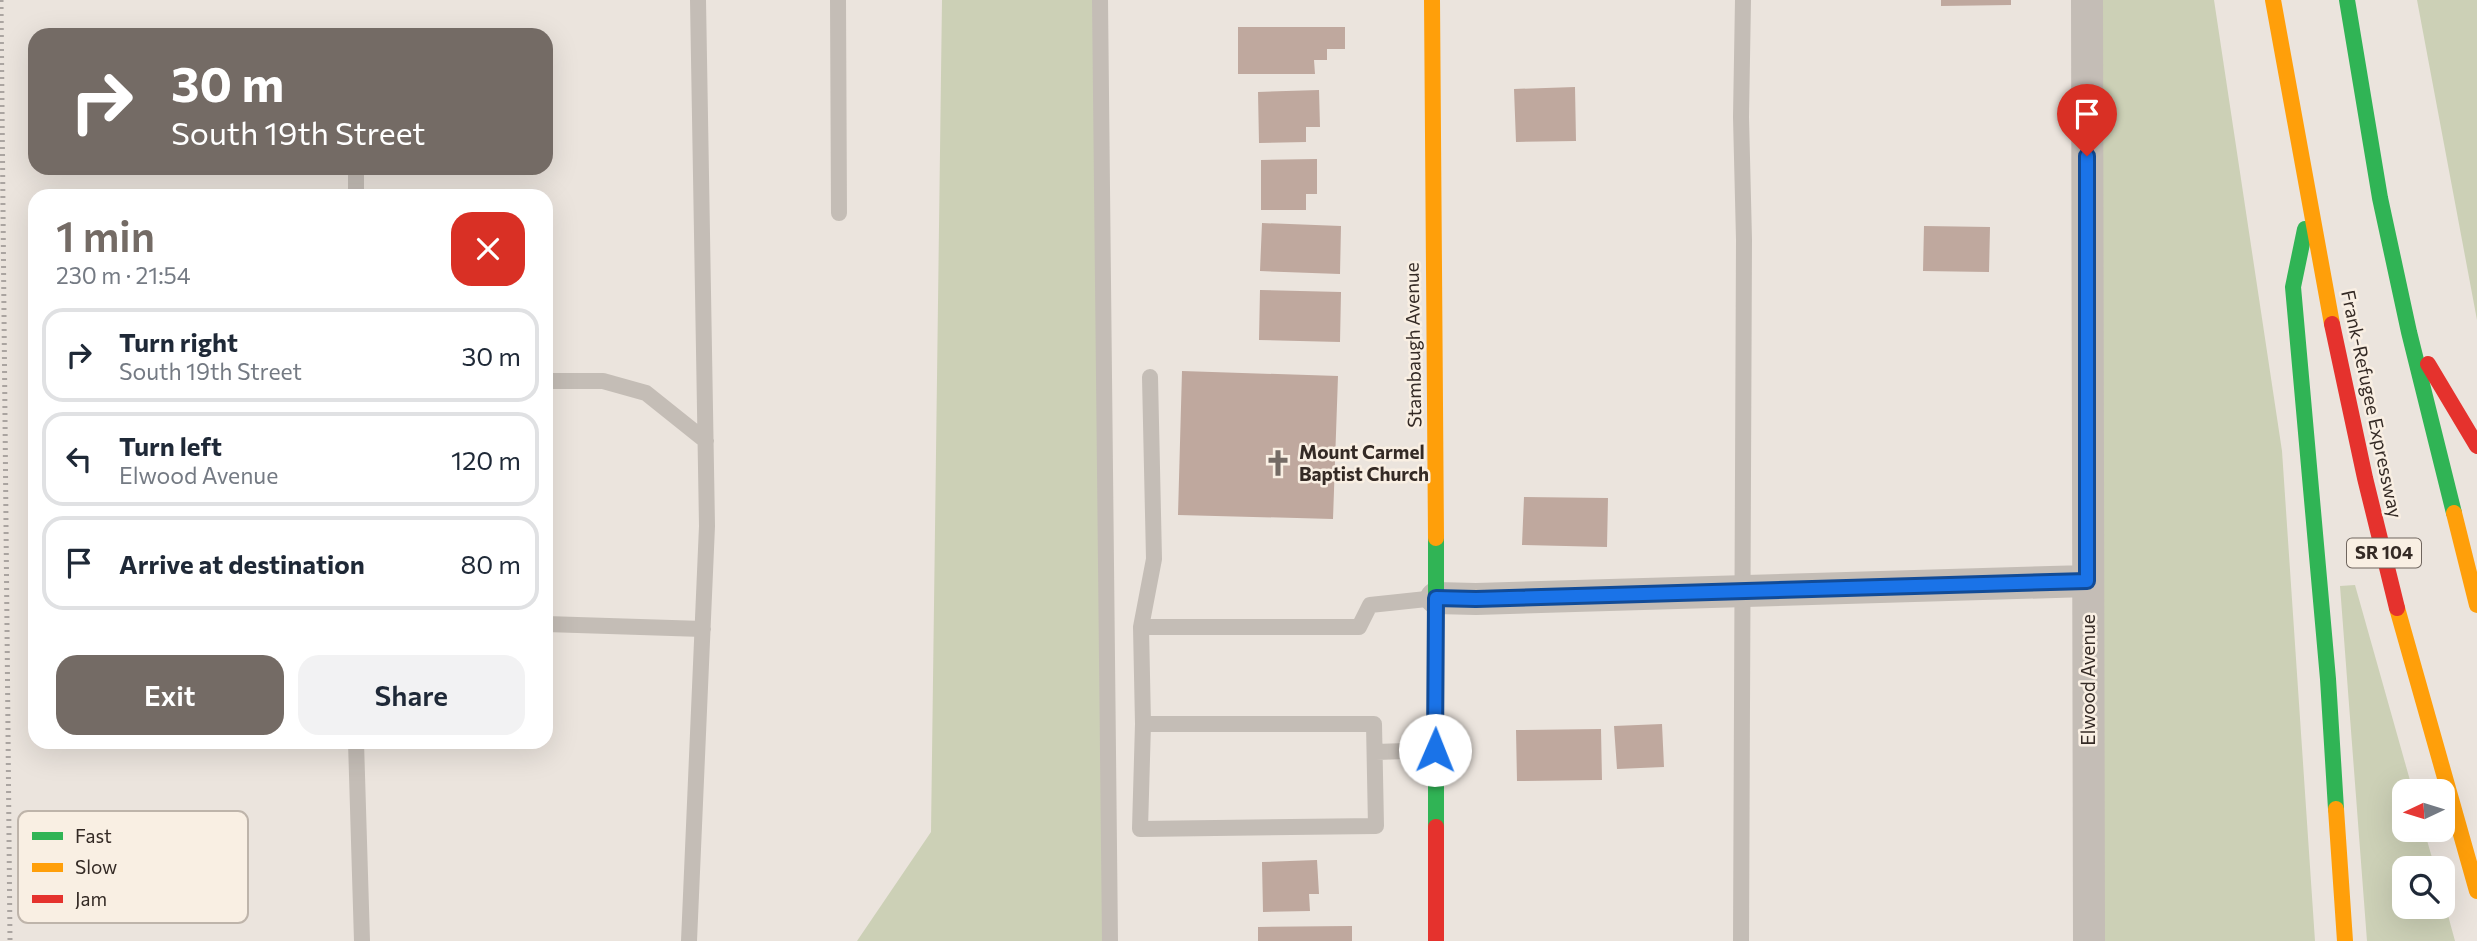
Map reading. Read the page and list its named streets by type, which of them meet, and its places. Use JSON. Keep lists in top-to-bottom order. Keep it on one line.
{"streets":{"main road":["Stambaugh Avenue","Frank-Refugee Expressway","SR 104"],"street":["Elwood Avenue"]},"places":{"church":["Mount Carmel Baptist Church"]},"legend":["Fast","Slow","Jam"],"north":"left","page":{"turn":["30 m","South 19th Street"],"heading":["1 min","230 m · 21:54"],"list":[{"name":"Turn right","note":"South 19th Street","value":"30 m"},{"name":"Turn left","note":"Elwood Avenue","value":"120 m"},{"name":"Arrive at destination","value":"80 m"}],"buttons":["Exit","Share"]}}
